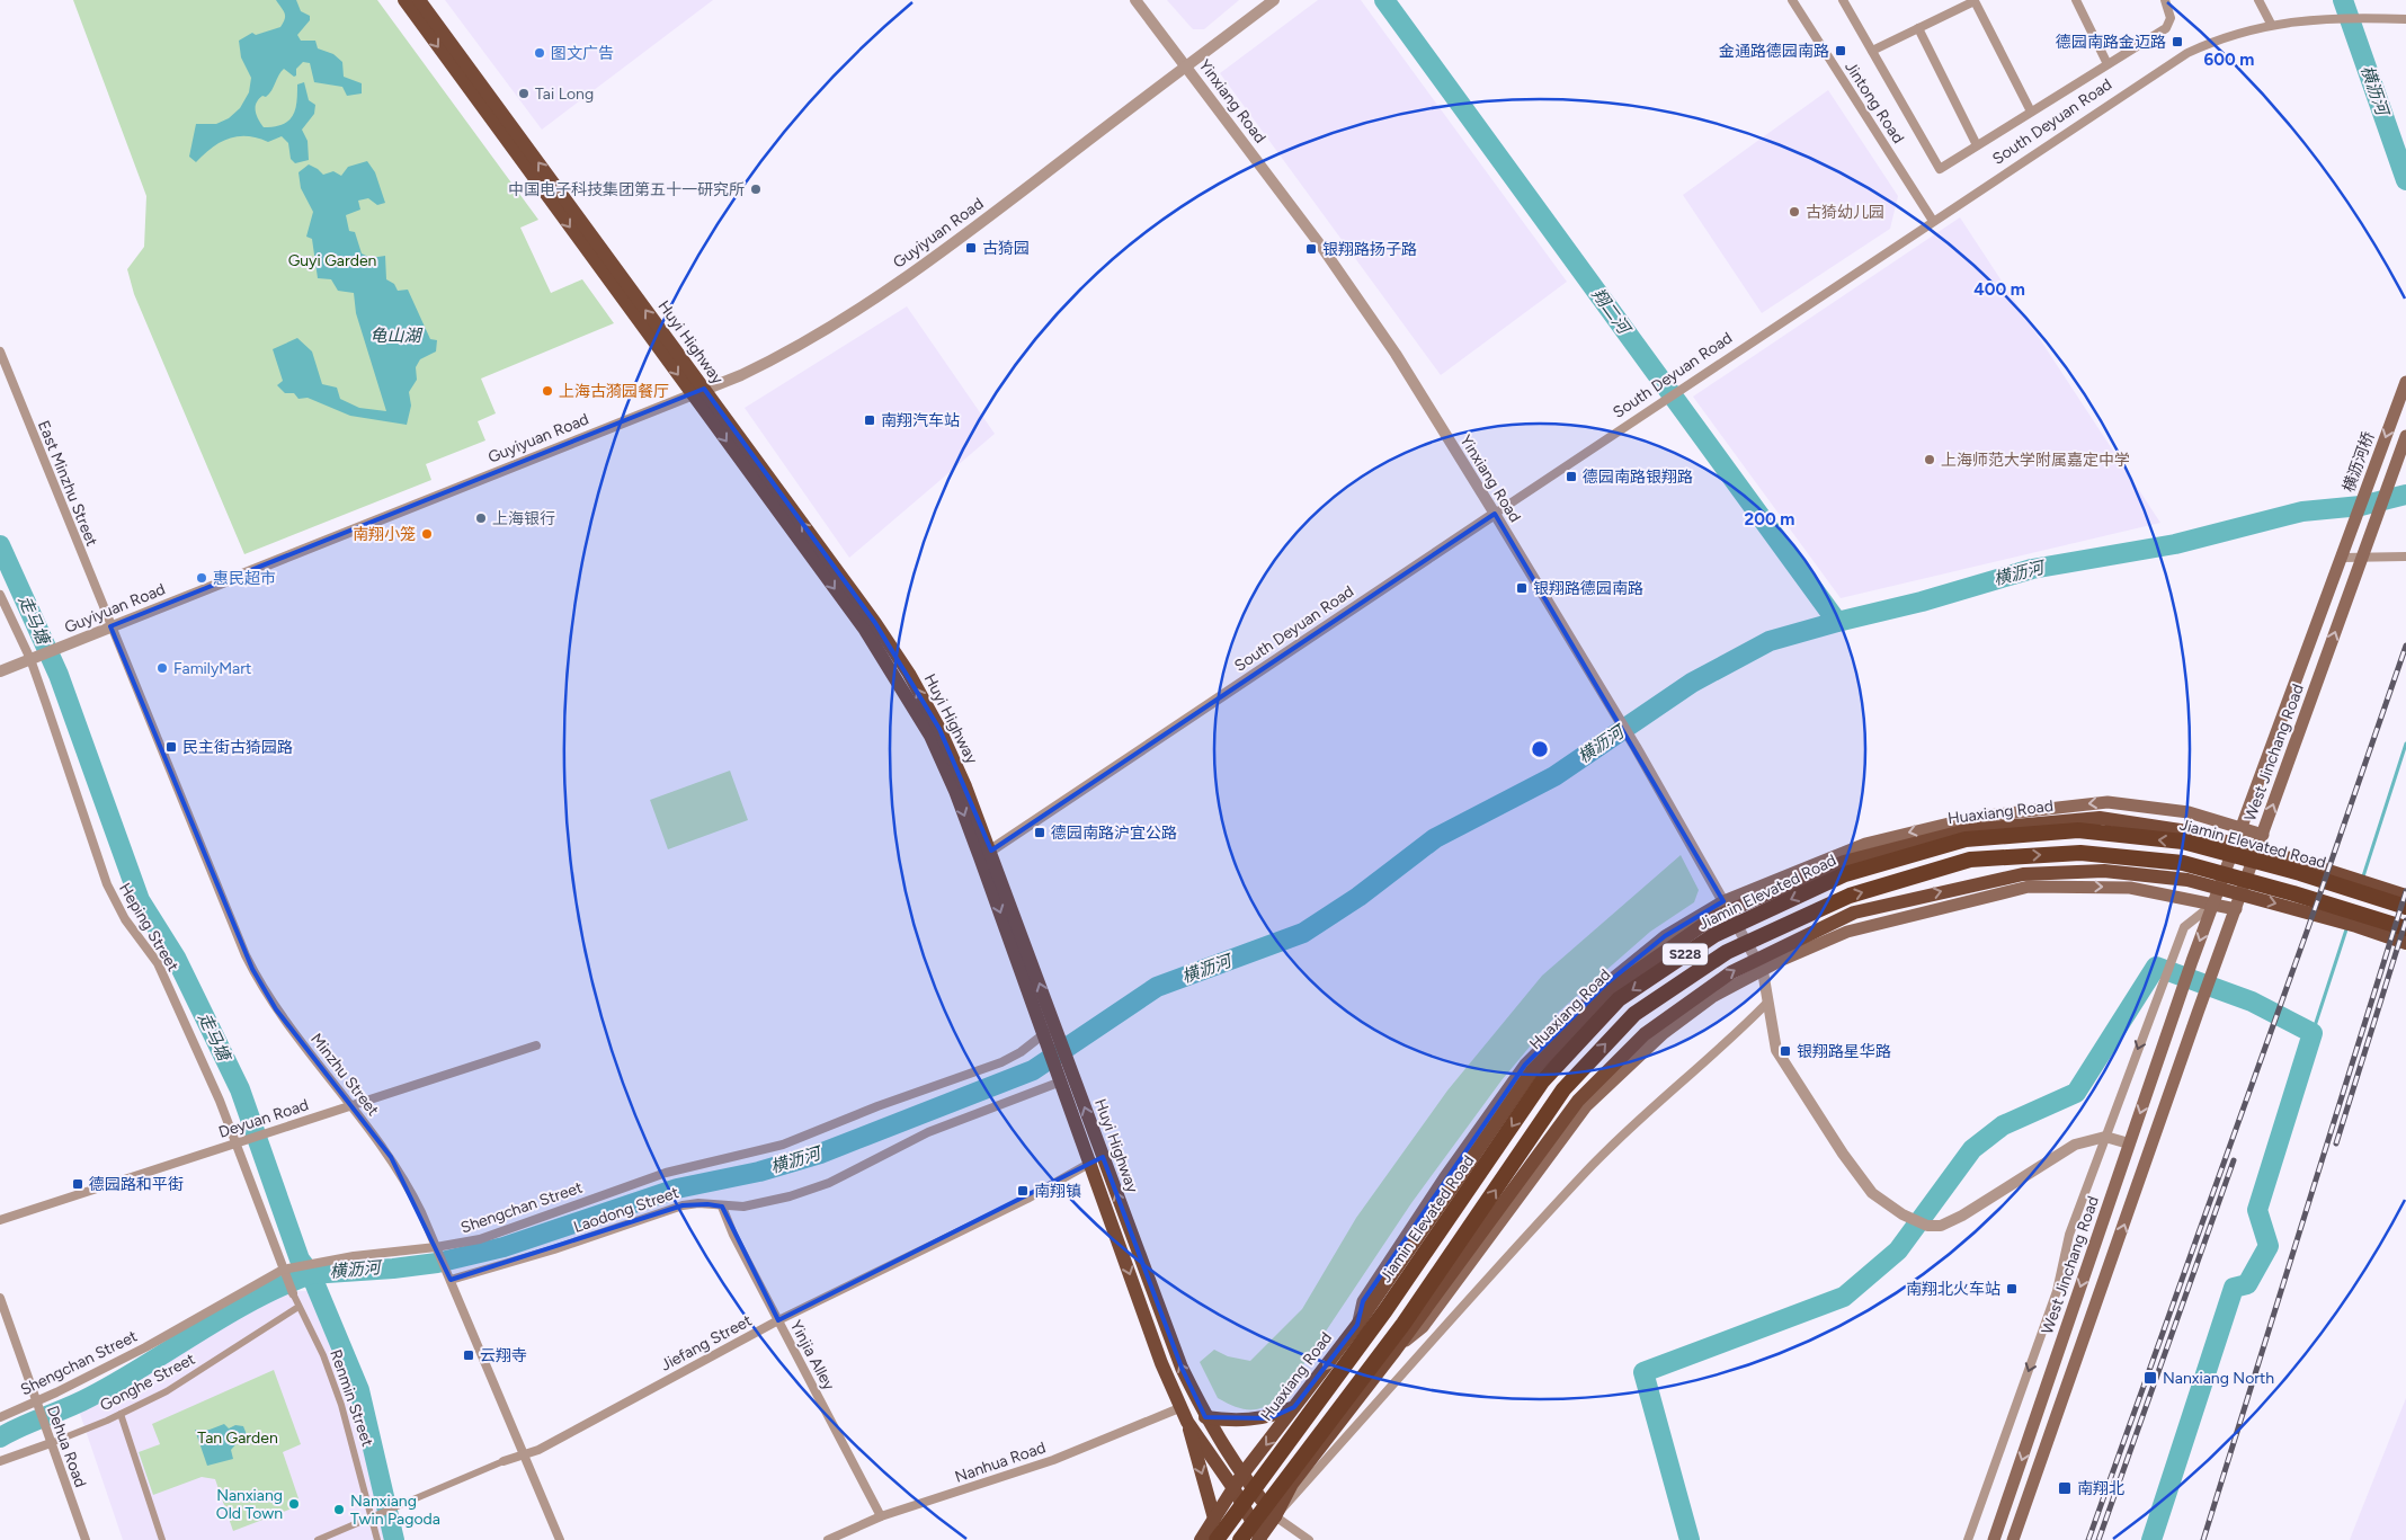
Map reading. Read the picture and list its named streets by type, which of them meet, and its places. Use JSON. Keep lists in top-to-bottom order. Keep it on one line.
{"streets":{"highway":["Jiamin Elevated Road","S228"],"main road":["Huyi Highway","横沥河桥","West Jinchang Road","Huaxiang Road"],"street":["Yinxiang Road","Jintong Road","South Deyuan Road","Guyiyuan Road","East Minzhu Street","Heping Street","Minzhu Street","Deyuan Road","Shengchan Street","Laodong Street","Jiefang Street","Yinjia Alley","Gonghe Street","Renmin Street","Dehua Road","Nanhua Road"]},"crossings":[["Yinxiang Road","South Deyuan Road"],["Yinxiang Road","Guyiyuan Road"],["Jintong Road","South Deyuan Road"],["South Deyuan Road","Huyi Highway"],["Guyiyuan Road","Huyi Highway"],["Guyiyuan Road","East Minzhu Street"],["Guyiyuan Road","Heping Street"],["Guyiyuan Road","Minzhu Street"],["Huyi Highway","Huaxiang Road"],["Huyi Highway","Shengchan Street"],["Huyi Highway","Laodong Street"],["Huyi Highway","Jiefang Street"],["Huyi Highway","Nanhua Road"],["横沥河桥","West Jinchang Road"],["East Minzhu Street","Minzhu Street"],["Heping Street","Deyuan Road"],["Heping Street","Shengchan Street"],["Heping Street","Renmin Street"],["Minzhu Street","Deyuan Road"],["Minzhu Street","Shengchan Street"],["Minzhu Street","Laodong Street"],["Minzhu Street","Jiefang Street"],["Shengchan Street","Renmin Street"],["Shengchan Street","Dehua Road"],["Laodong Street","Yinjia Alley"],["Jiefang Street","Yinjia Alley"],["Jiefang Street","Renmin Street"],["Yinjia Alley","Nanhua Road"],["Gonghe Street","Renmin Street"],["Gonghe Street","Dehua Road"]],"one_way":["Jiamin Elevated Road"],"water":["横沥河","翔二河","龟山湖","走马塘"],"parks":["Guyi Garden","Tan Garden"],"places":{"transit":["德园南路金迈路","金通路德园南路","古猗园","银翔路扬子路","南翔汽车站","德园南路银翔路","银翔路德园南路","民主街古猗园路","德园南路沪宜公路","银翔路星华路","德园路和平街","南翔镇","南翔北火车站","云翔寺","Nanxiang North","南翔北"],"other":["图文广告","Tai Long","中国电子科技集团第五十一研究所","古猗幼儿园","上海古漪园餐厅","上海师范大学附属嘉定中学","上海银行","南翔小笼","惠民超市","FamilyMart","Nanxiang Old Town","Nanxiang Twin Pagoda"]},"rings":["600 m","400 m","200 m"]}
